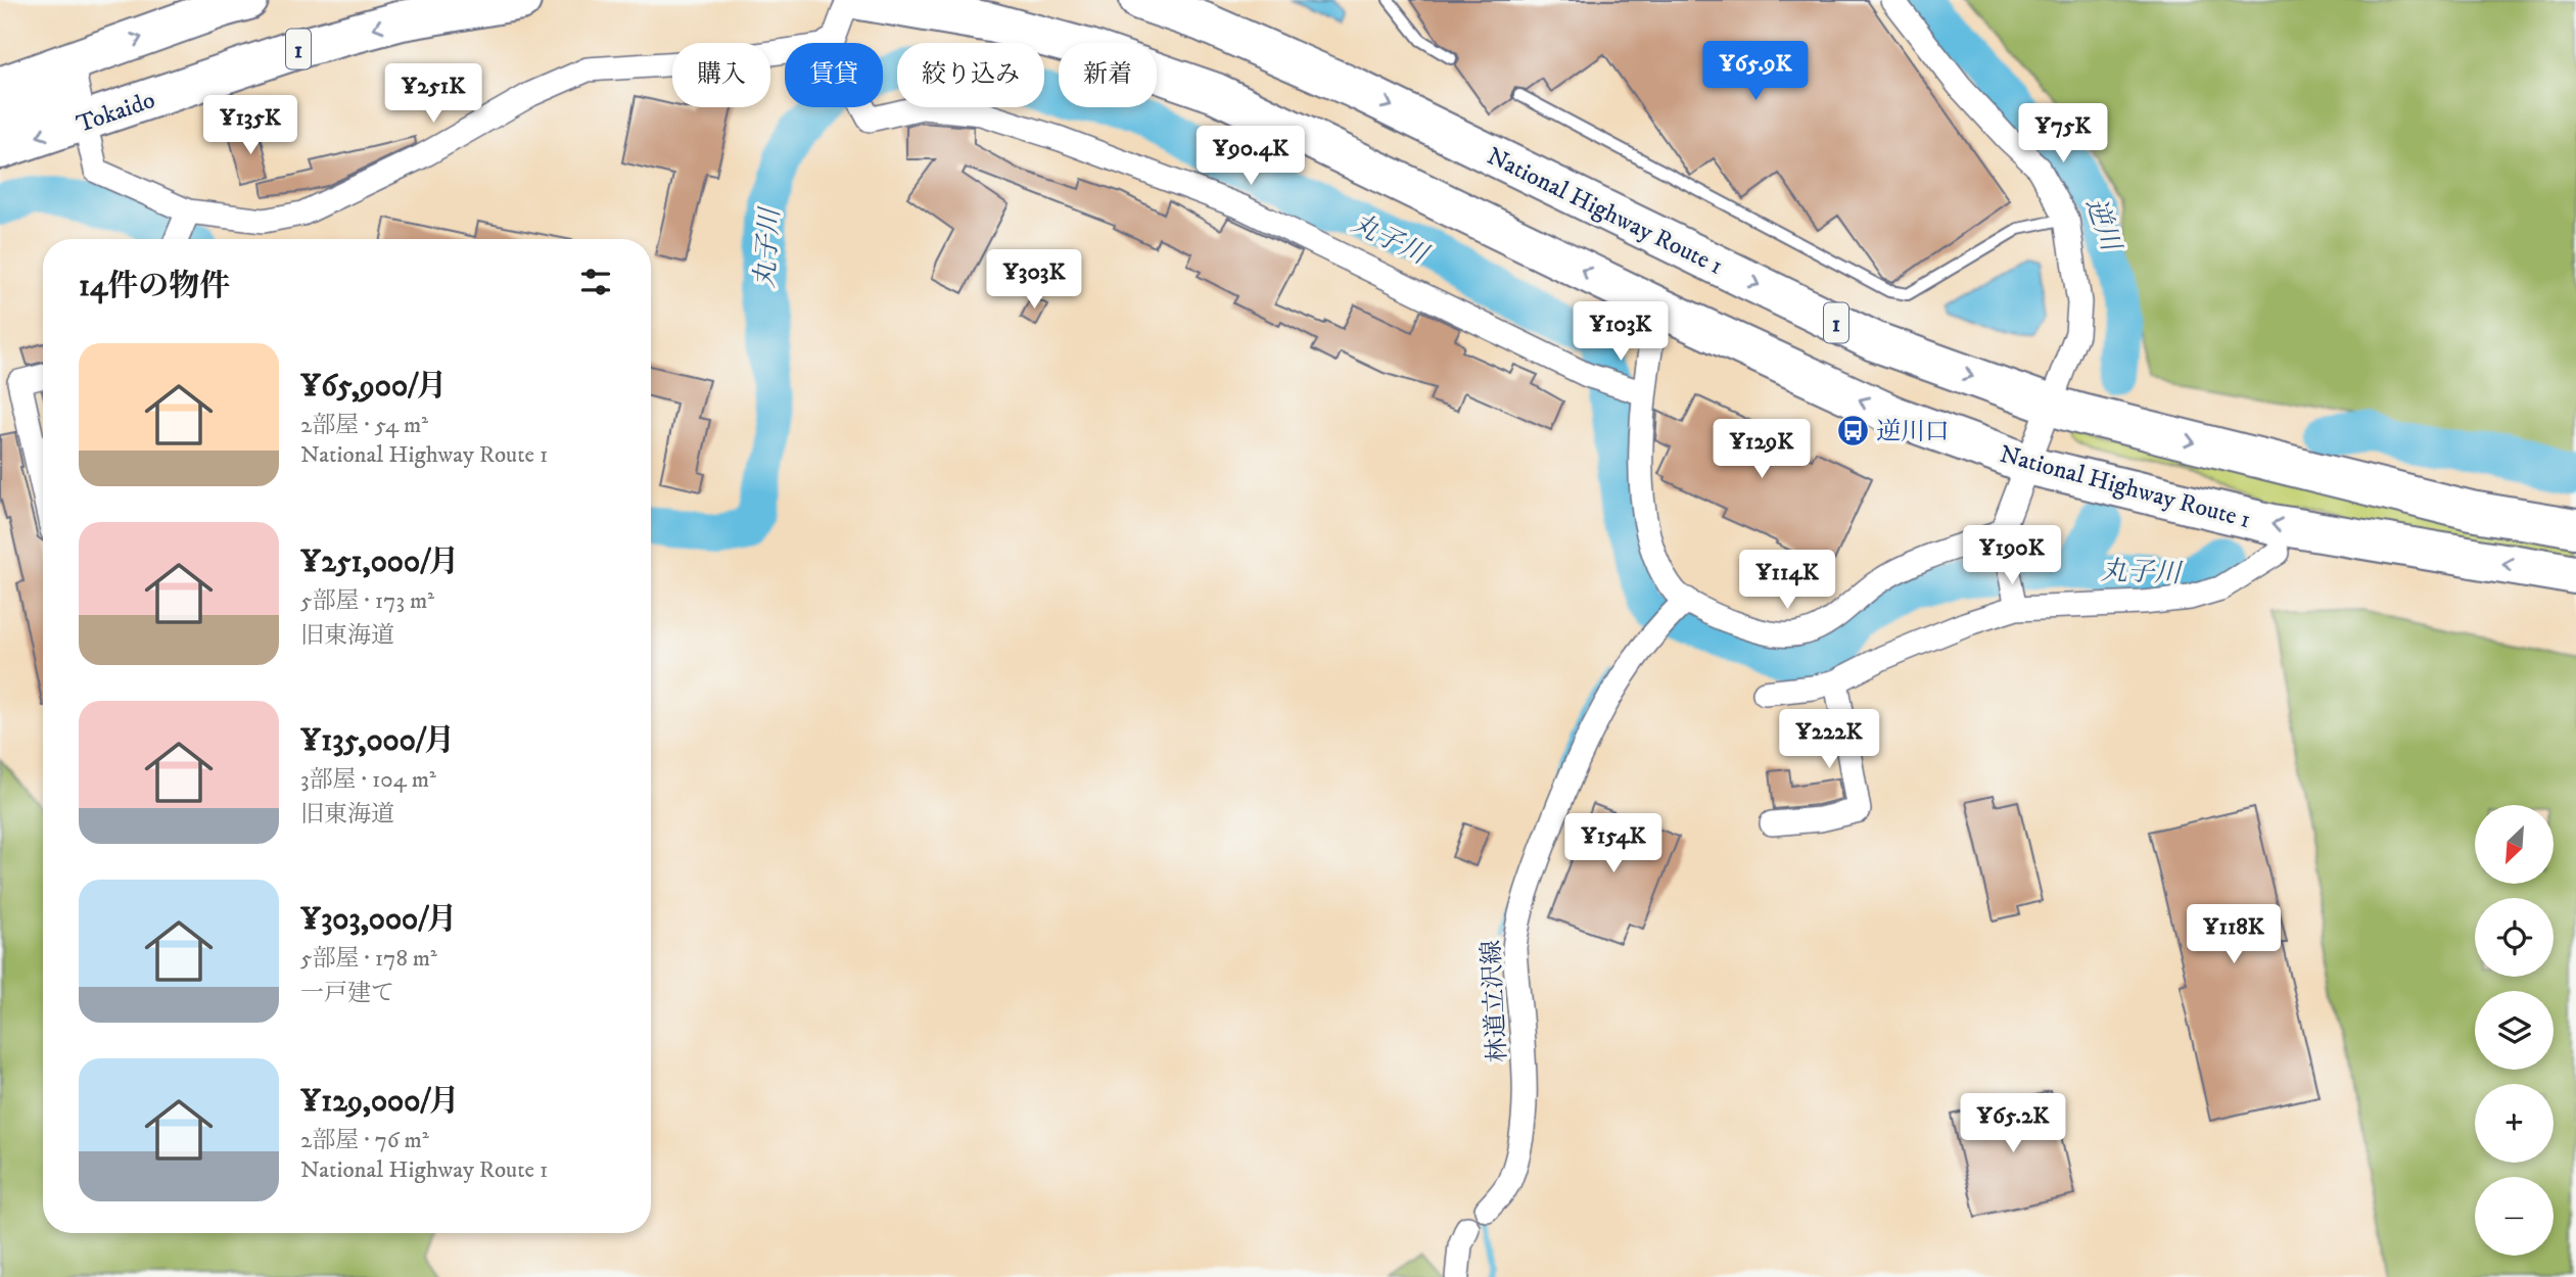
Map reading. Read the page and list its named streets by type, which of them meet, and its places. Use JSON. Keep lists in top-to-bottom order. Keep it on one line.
{"streets":{"highway":["1","Tokaido","National Highway Route 1"],"street":["林道立沢線"]},"water":["逆川","丸子川"],"places":{"bus stop":["逆川口"]},"north":"bottom left","page":{"price":["¥65.9K","¥251K","¥135K","¥75K","¥90.4K","¥303K","¥103K","¥129K","¥190K","¥114K","¥222K","¥154K","¥118K","¥65.2K"],"chip":["購入","賃貸","絞り込み","新着"],"heading":"14件の物件","list":[{"name":"¥65,900/月","note":"2部屋 · 54 m² · National Highway Route 1"},{"name":"¥251,000/月","note":"5部屋 · 173 m² · 旧東海道"},{"name":"¥135,000/月","note":"3部屋 · 104 m² · 旧東海道"},{"name":"¥303,000/月","note":"5部屋 · 178 m² · 一戸建て"},{"name":"¥129,000/月","note":"2部屋 · 76 m² · National Highway Route 1"}],"map_buttons":["+","−"]}}
